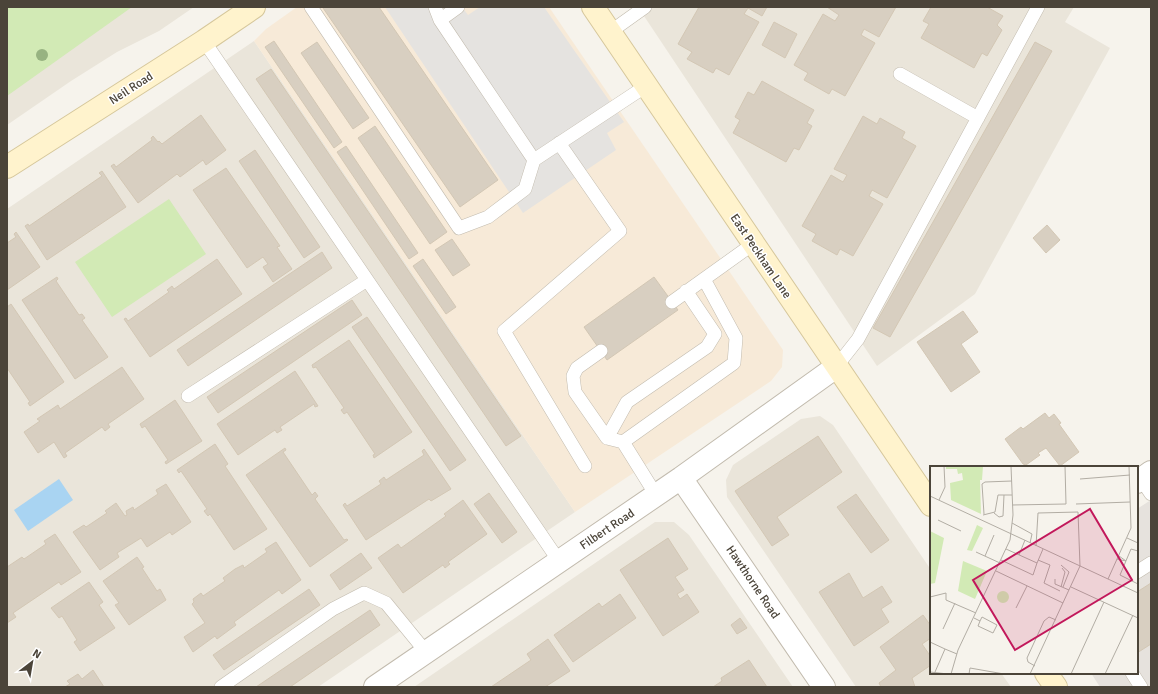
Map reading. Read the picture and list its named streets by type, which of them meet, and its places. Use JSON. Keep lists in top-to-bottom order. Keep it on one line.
{"streets":{"street":["Neil Road","East Peckham Lane","Filbert Road","Hawthorne Road"]},"crossings":[["East Peckham Lane","Filbert Road"],["Filbert Road","Hawthorne Road"]],"north":"top right"}
